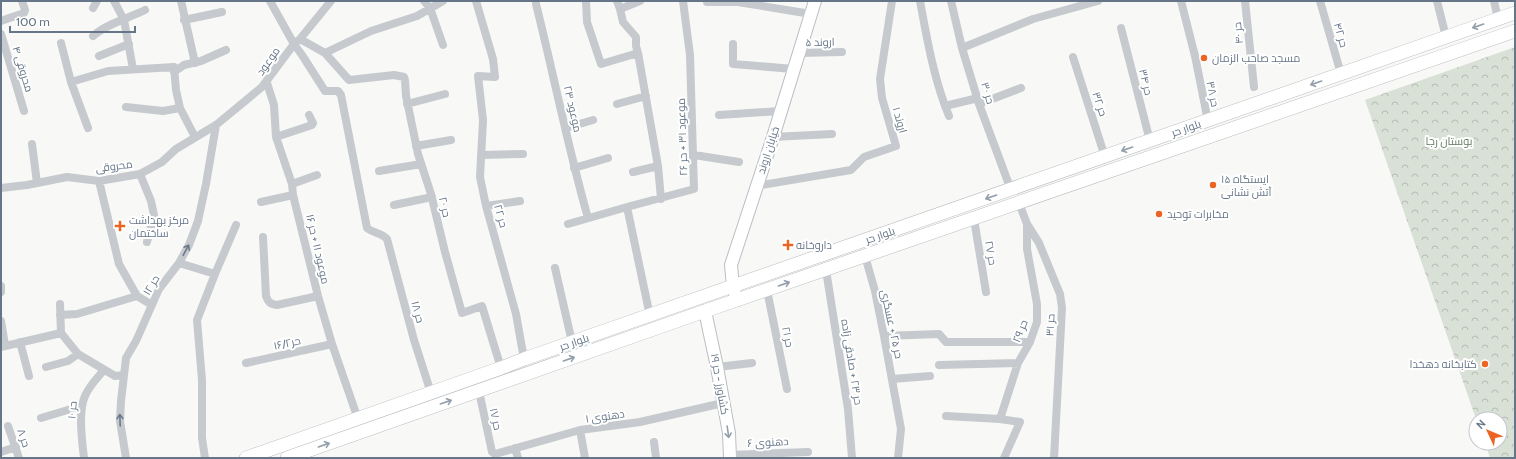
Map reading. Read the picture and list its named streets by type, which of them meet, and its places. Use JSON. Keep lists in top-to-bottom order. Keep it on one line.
{"streets":{"main road":["بلوار حر"],"street":["حر ۴۰","حر ۴۲","اروند ۵","موعود","محروقی ۴","حر ۳۴","حر ۳۰","حر ۳۸","حر ۳۲","موعود ۲۳","اروند ۱","موعود ۳۱ + حر ۲۶","خیابان اروند","محروقی","حر ۲۰","حر ۲۲","موعود ۱۱ + حر ۱۶","حر ۲۷","حر ۱۲","حر ۱۸","حر ۲۵ + عسگری","حر ۳۱","حر ۲۹","حر ۲۱","حر۱۶/۲","حر ۲۳ + صادقی زاده","کشاورز - حر ۱۹","حر ۱۰","دهنوی ۱","حر ۱۷","حر ۸","دهنوی ۶"]},"crossings":[["حر ۴۲","بلوار حر"],["اروند ۵","خیابان اروند"],["موعود","محروقی"],["موعود","موعود ۱۱ + حر ۱۶"],["موعود","حر ۱۲"],["موعود","حر ۱۸"],["حر ۳۴","بلوار حر"],["حر ۳۰","بلوار حر"],["حر ۳۸","بلوار حر"],["حر ۳۲","بلوار حر"],["موعود ۲۳","موعود ۳۱ + حر ۲۶"],["اروند ۱","خیابان اروند"],["بلوار حر","خیابان اروند"],["بلوار حر","حر ۲۰"],["بلوار حر","حر ۲۲"],["بلوار حر","موعود ۱۱ + حر ۱۶"],["بلوار حر","حر ۲۷"],["بلوار حر","حر ۱۸"],["بلوار حر","حر ۲۵ + عسگری"],["بلوار حر","حر ۳۱"],["بلوار حر","حر ۲۱"],["بلوار حر","حر ۲۳ + صادقی زاده"],["بلوار حر","کشاورز - حر ۱۹"],["بلوار حر","حر ۱۷"],["محروقی","حر ۱۲"],["موعود ۱۱ + حر ۱۶","حر۱۶/۲"],["حر ۳۱","حر ۲۹"],["کشاورز - حر ۱۹","دهنوی ۱"],["کشاورز - حر ۱۹","دهنوی ۶"],["دهنوی ۱","حر ۱۷"]],"one_way":["کشاورز - حر ۱۹"],"parks":["بوستان رجا"],"places":{"other":["مسجد صاحب الزمان","ایستگاه ۱۵ آتش نشانی","مخابرات توحید","کتابخانه دهخدا"],"health":["مرکز بهداشت ساختمان","داروخانه"]},"scale_bar":"100 m","north":"top left"}
